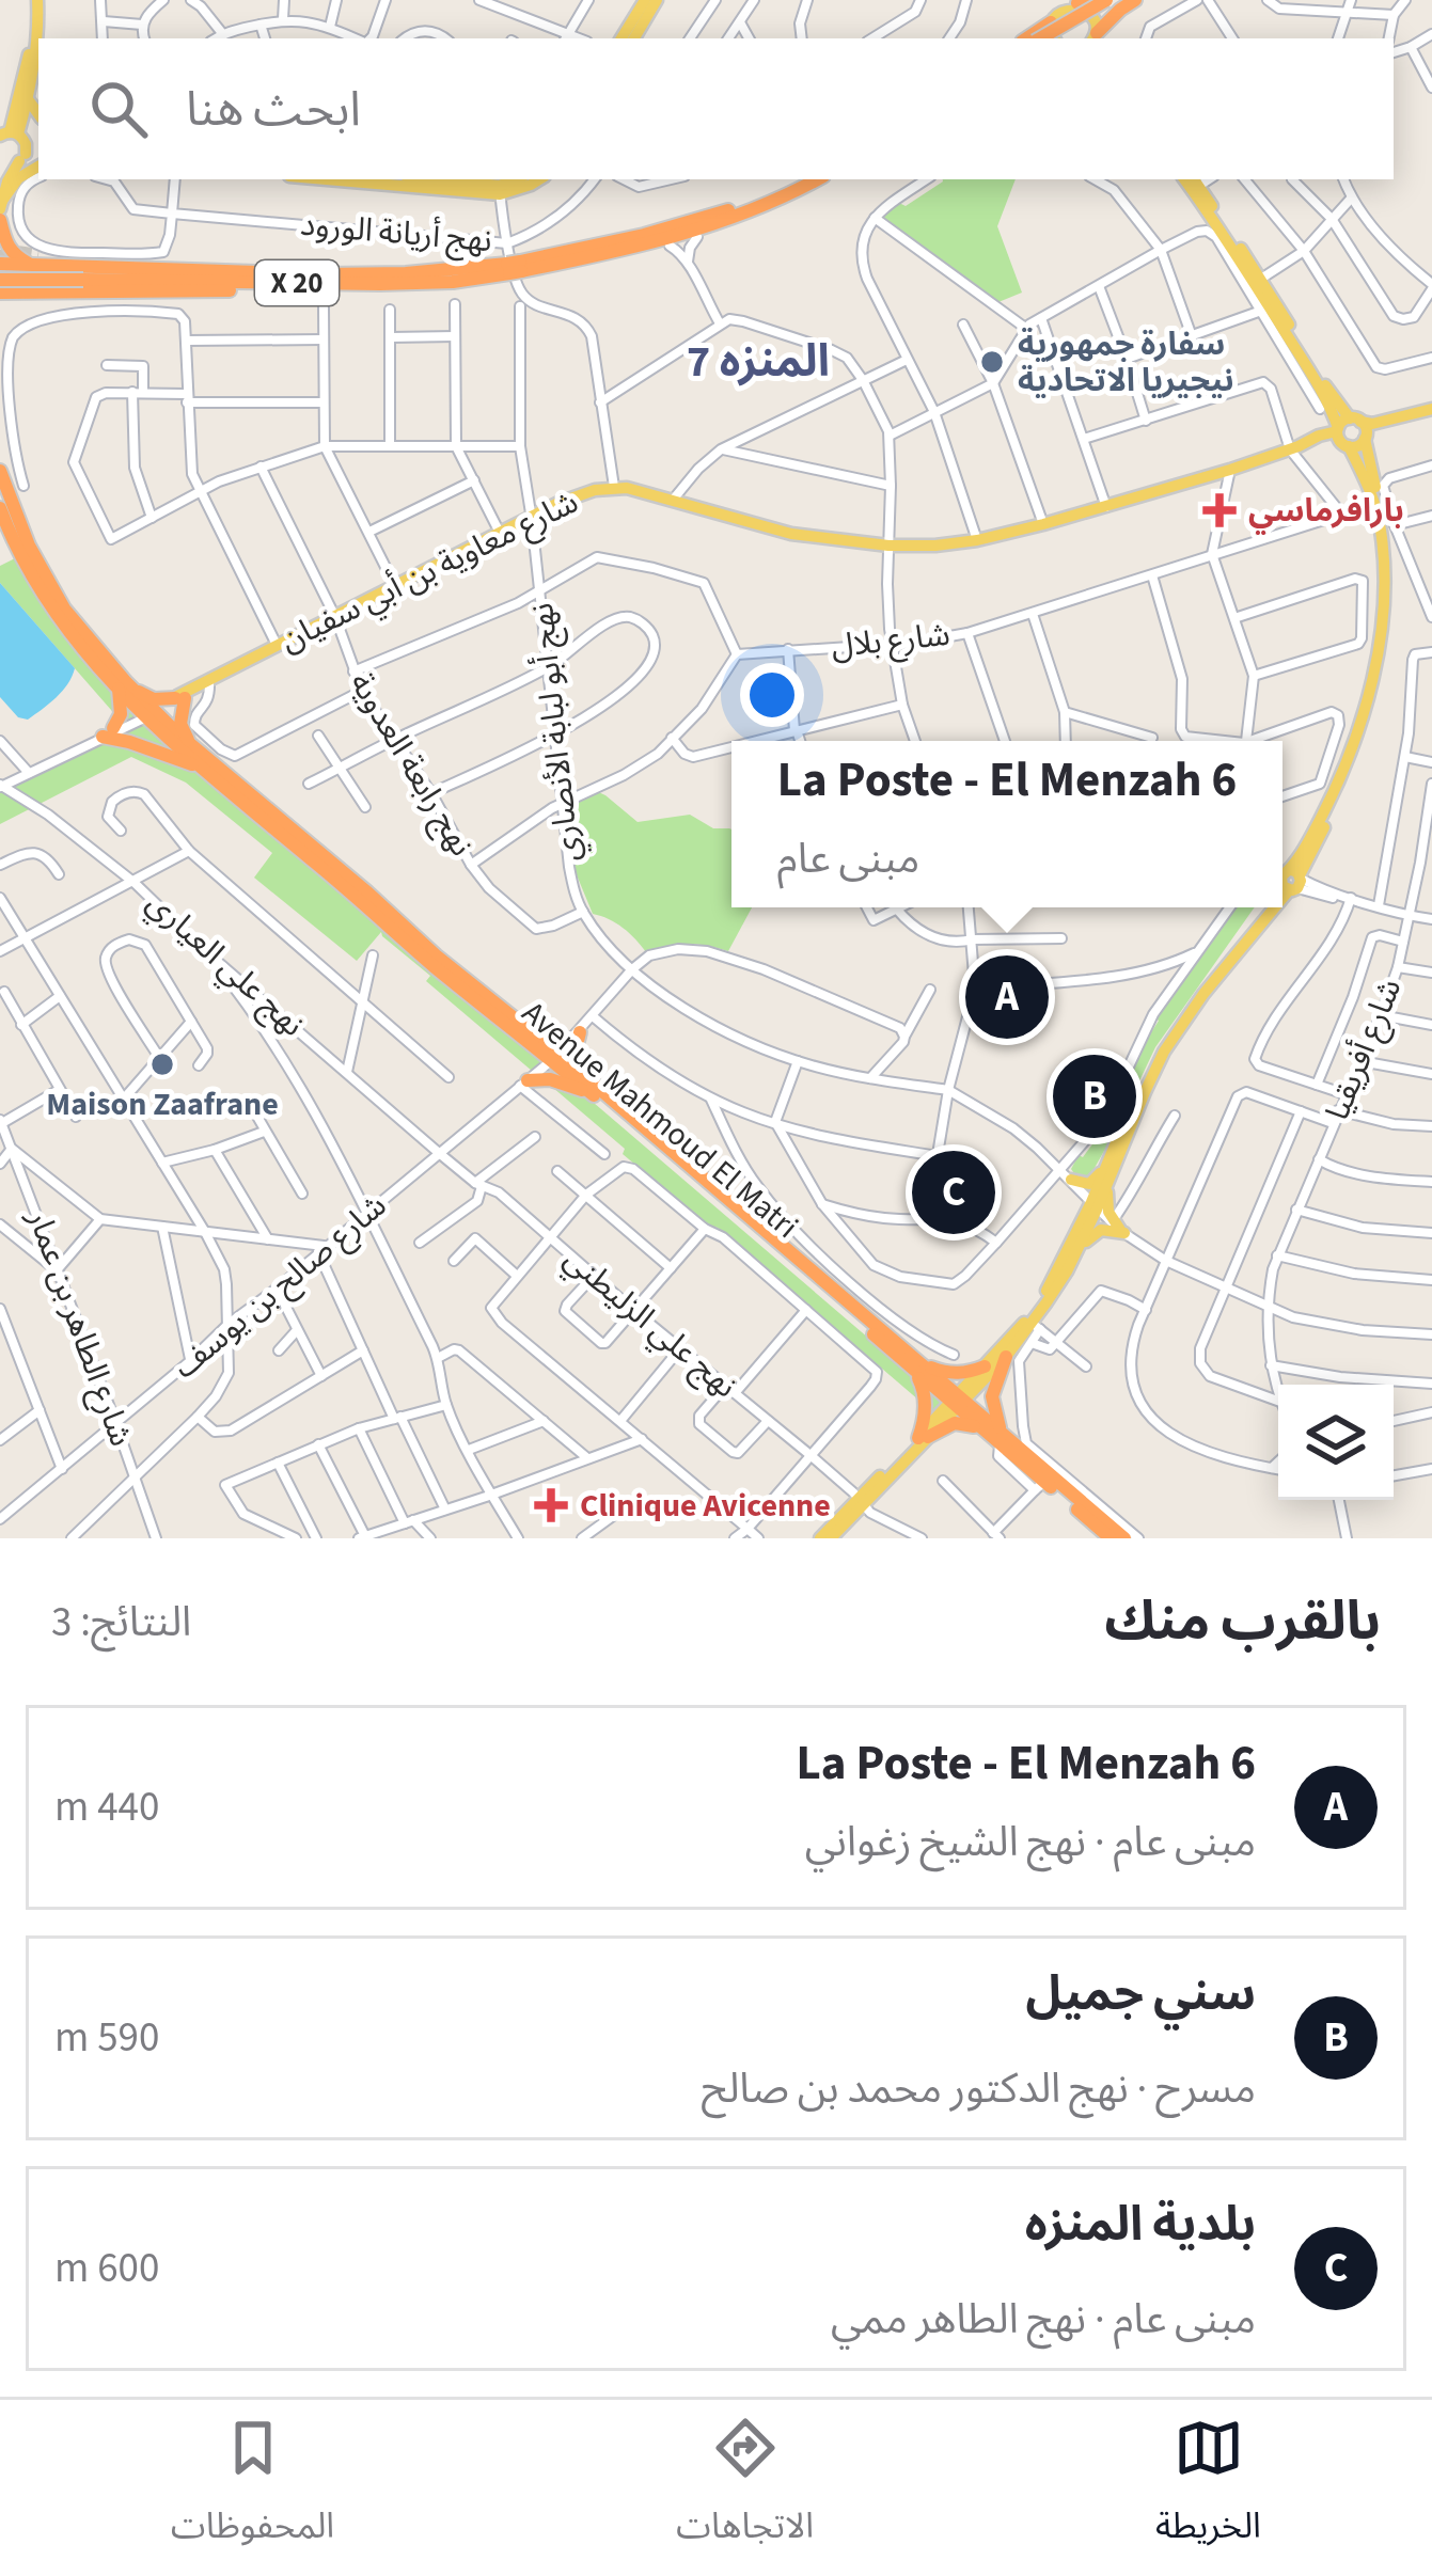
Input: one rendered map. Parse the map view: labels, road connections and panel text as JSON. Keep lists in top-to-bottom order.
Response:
{
  "streets": {
    "highway": ["X 20", "Avenue Mahmoud El Matri"],
    "main road": ["شارع معاوية بن أبي سفيان"],
    "street": [
      "نهج أريانة الورود",
      "شارع بلال",
      "نهج أبو لبابة الأنصاري",
      "نهج رابعة العدوية",
      "نهج علي العياري",
      "شارع أفريقيا",
      "شارع صالح بن يوسف",
      "نهج علي الزليطني",
      "شارع الطاهر بن عمار"
    ]
  },
  "crossings": [
    ["شارع معاوية بن أبي سفيان", "شارع بلال"],
    ["شارع معاوية بن أبي سفيان", "نهج أبو لبابة الأنصاري"],
    ["شارع معاوية بن أبي سفيان", "نهج رابعة العدوية"],
    ["شارع معاوية بن أبي سفيان", "Avenue Mahmoud El Matri"],
    ["نهج أبو لبابة الأنصاري", "نهج رابعة العدوية"],
    ["نهج أبو لبابة الأنصاري", "شارع صالح بن يوسف"],
    ["نهج علي العياري", "شارع صالح بن يوسف"],
    ["نهج علي العياري", "نهج علي الزليطني"],
    ["Avenue Mahmoud El Matri", "شارع صالح بن يوسف"],
    ["شارع صالح بن يوسف", "نهج علي الزليطني"],
    ["شارع صالح بن يوسف", "شارع الطاهر بن عمار"]
  ],
  "districts": ["المنزه 7"],
  "places": {
    "other": ["سفارة جمهورية نيجيريا الاتحادية", "Maison Zaafrane"],
    "health": ["بارافرماسي", "Clinique Avicenne"]
  },
  "page": {
    "search": "ابحث هنا",
    "popup": ["La Poste - El Menzah 6", "مبنى عام"],
    "pins": ["A", "B", "C"],
    "heading": ["بالقرب منك", "النتائج: 3"],
    "list": [
      {
        "mark": "A",
        "name": "La Poste - El Menzah 6",
        "note": "مبنى عام · نهج الشيخ زغواني",
        "value": "440 m"
      },
      {
        "mark": "B",
        "name": "سني جميل",
        "note": "مسرح · نهج الدكتور محمد بن صالح",
        "value": "590 m"
      },
      {
        "mark": "C",
        "name": "بلدية المنزه",
        "note": "مبنى عام · نهج الطاهر ممي",
        "value": "600 m"
      }
    ],
    "nav": ["الخريطة", "الاتجاهات", "المحفوظات"]
  }
}
